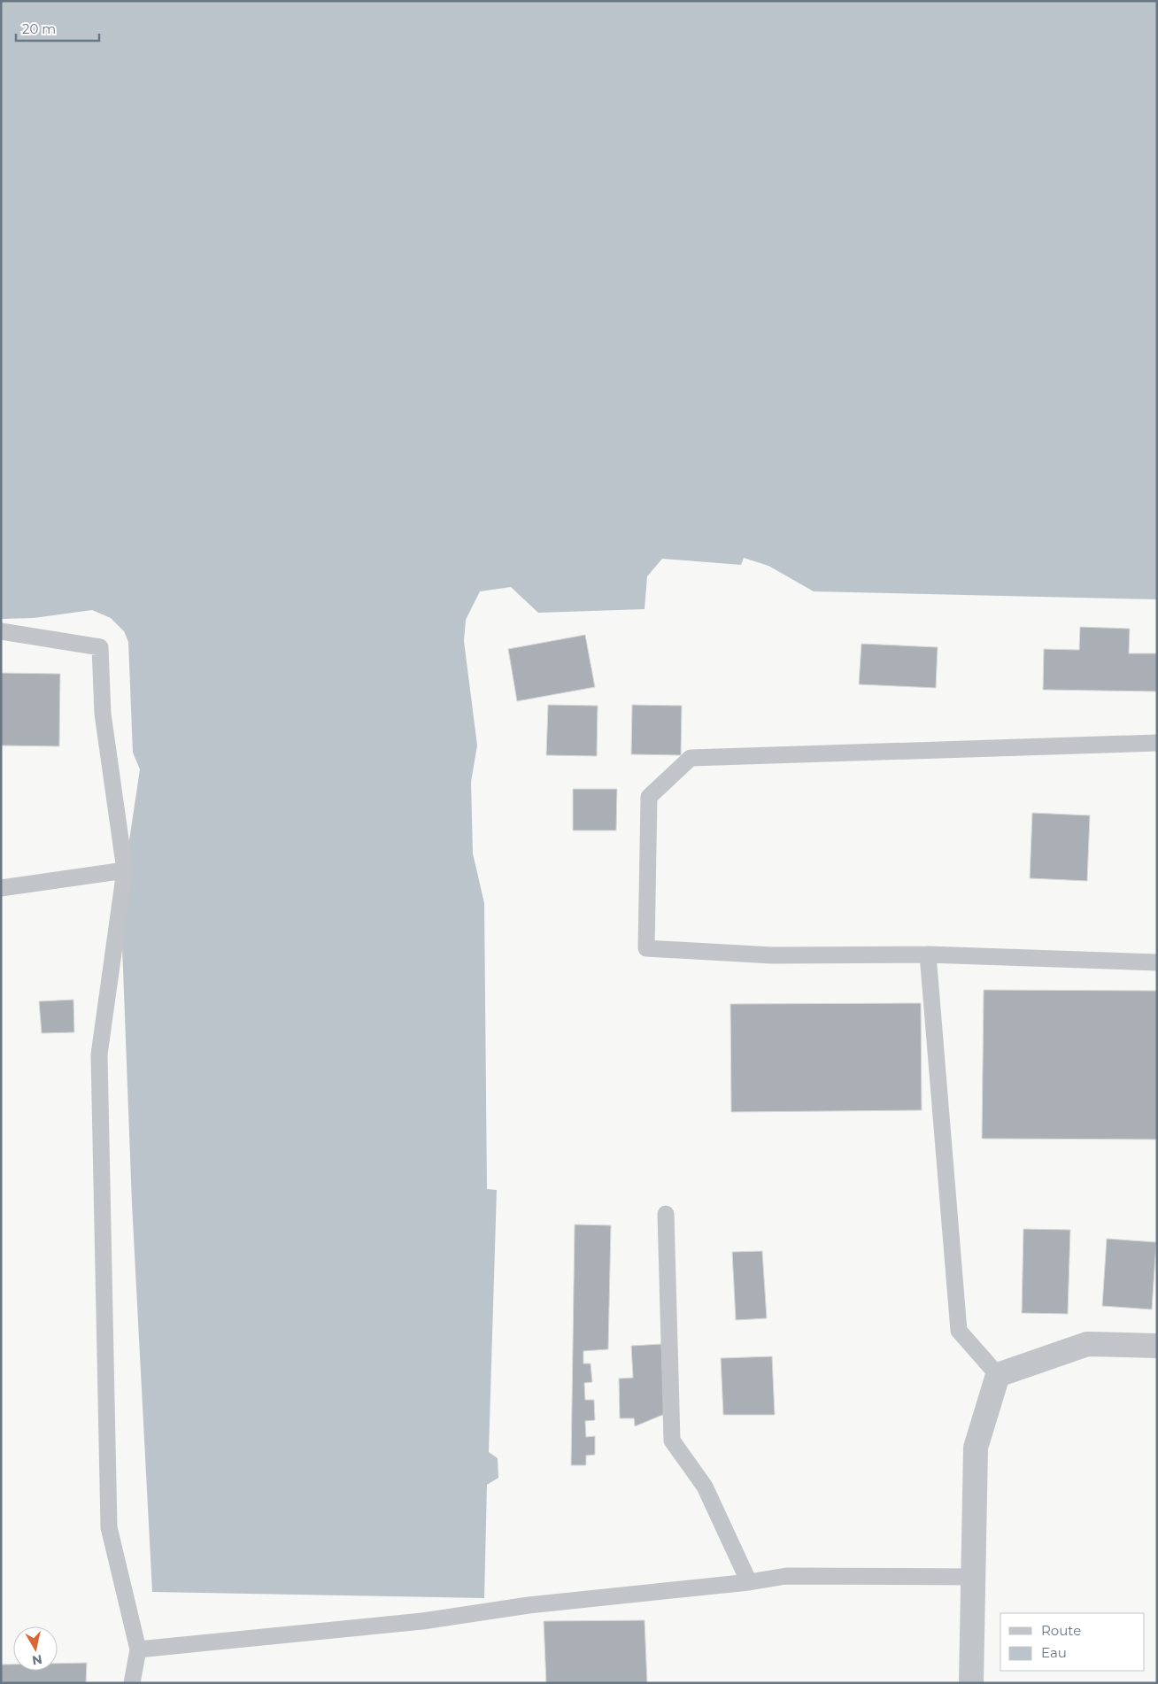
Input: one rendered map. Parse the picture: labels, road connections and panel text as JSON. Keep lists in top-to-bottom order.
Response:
{
  "legend": ["Route", "Eau"],
  "scale_bar": "20 m",
  "north": "bottom"
}
